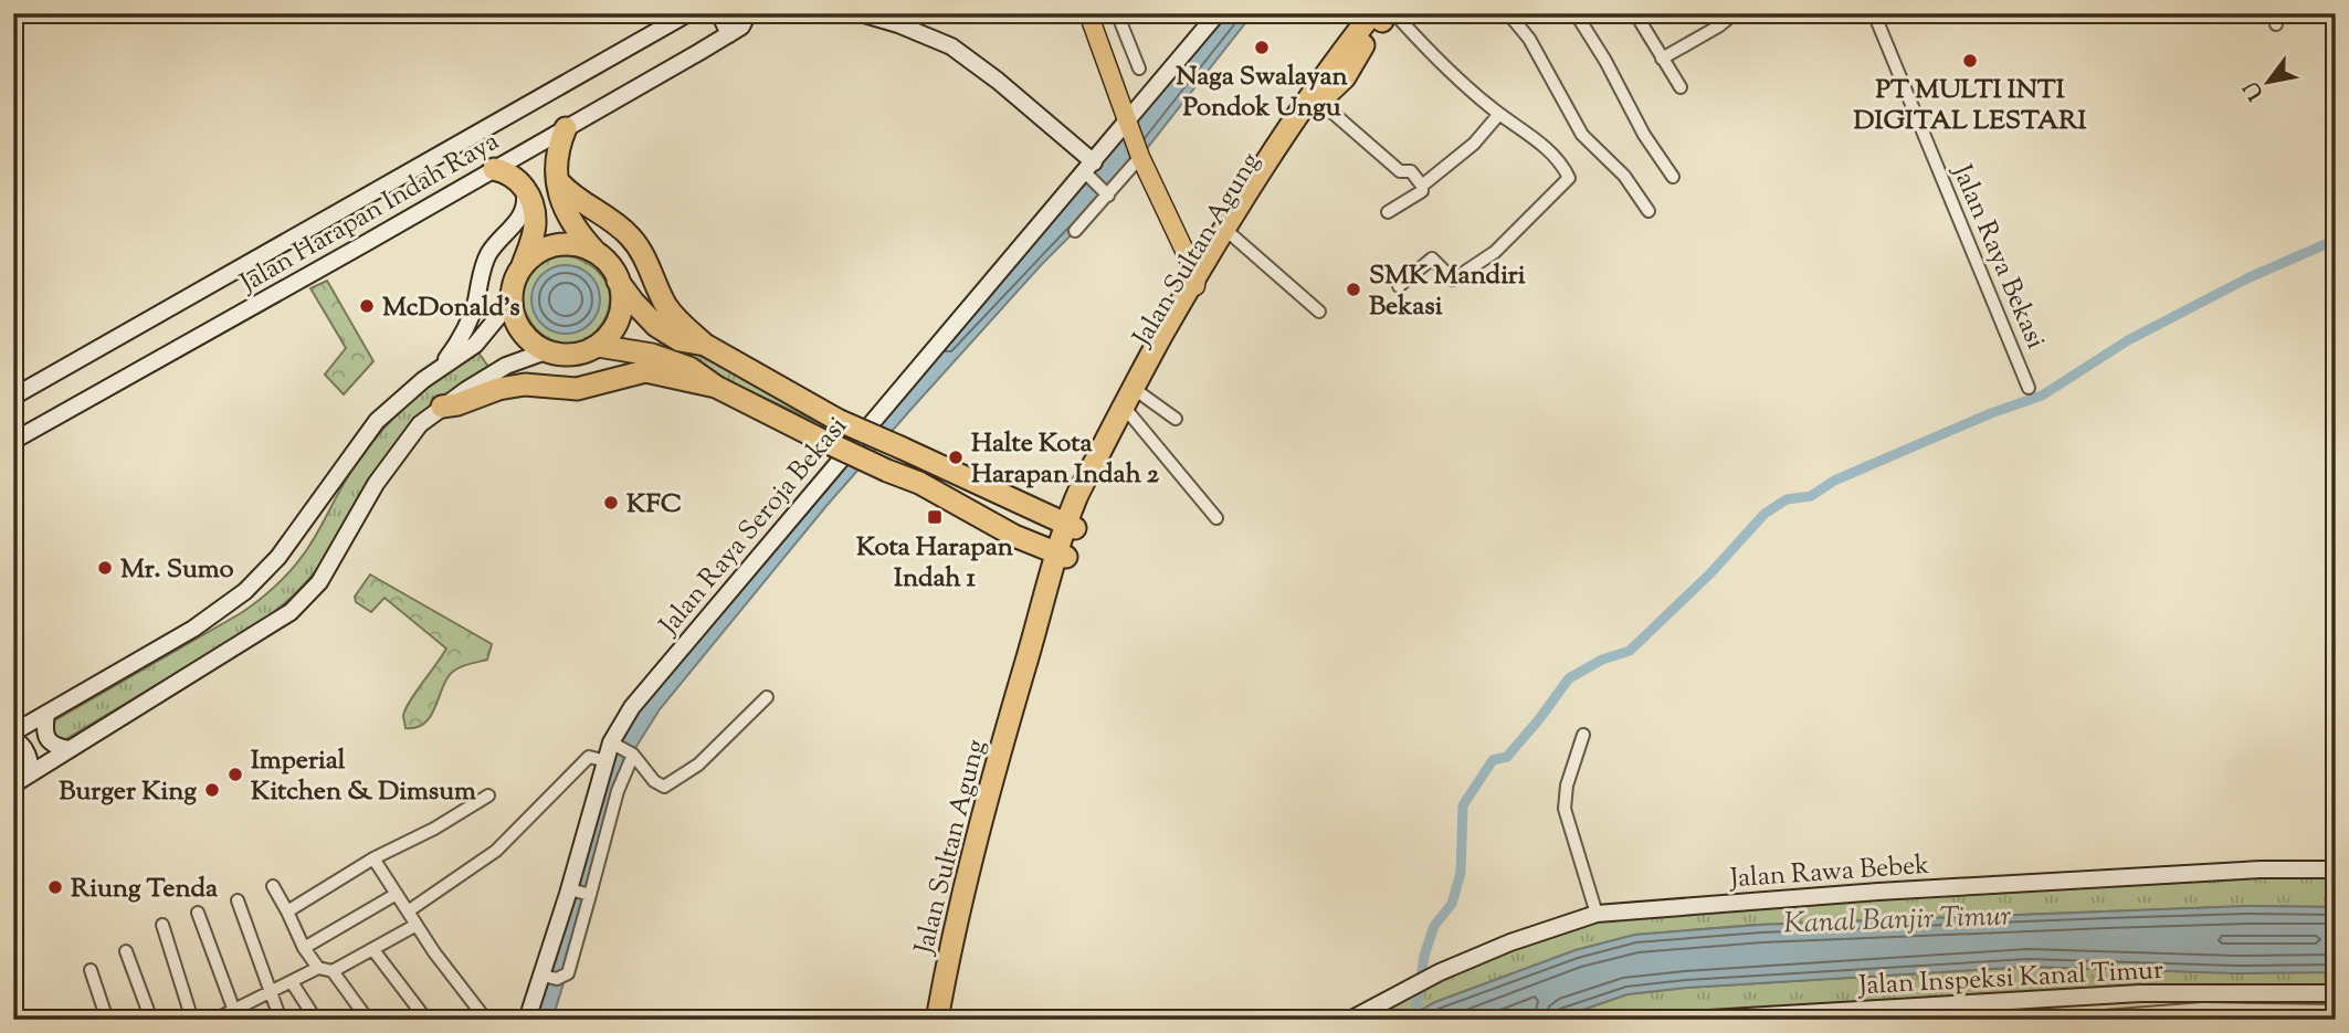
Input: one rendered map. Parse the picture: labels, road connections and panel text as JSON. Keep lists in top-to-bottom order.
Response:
{
  "streets": {
    "highway": ["Jalan Sultan Agung"],
    "street": [
      "Jalan Harapan Indah Raya",
      "Jalan Raya Bekasi",
      "Jalan Raya Seroja Bekasi",
      "Jalan Rawa Bebek",
      "Jalan Inspeksi Kanal Timur"
    ]
  },
  "water": ["Kanal Banjir Timur"],
  "places": {
    "other": [
      "Naga Swalayan Pondok Ungu",
      "PT MULTI INTI DIGITAL LESTARI",
      "SMK Mandiri Bekasi",
      "McDonald's",
      "Halte Kota Harapan Indah 2",
      "KFC",
      "Mr. Sumo",
      "Imperial Kitchen & Dimsum",
      "Burger King",
      "Riung Tenda"
    ],
    "transit": ["Kota Harapan Indah 1"]
  },
  "north": "bottom left"
}
